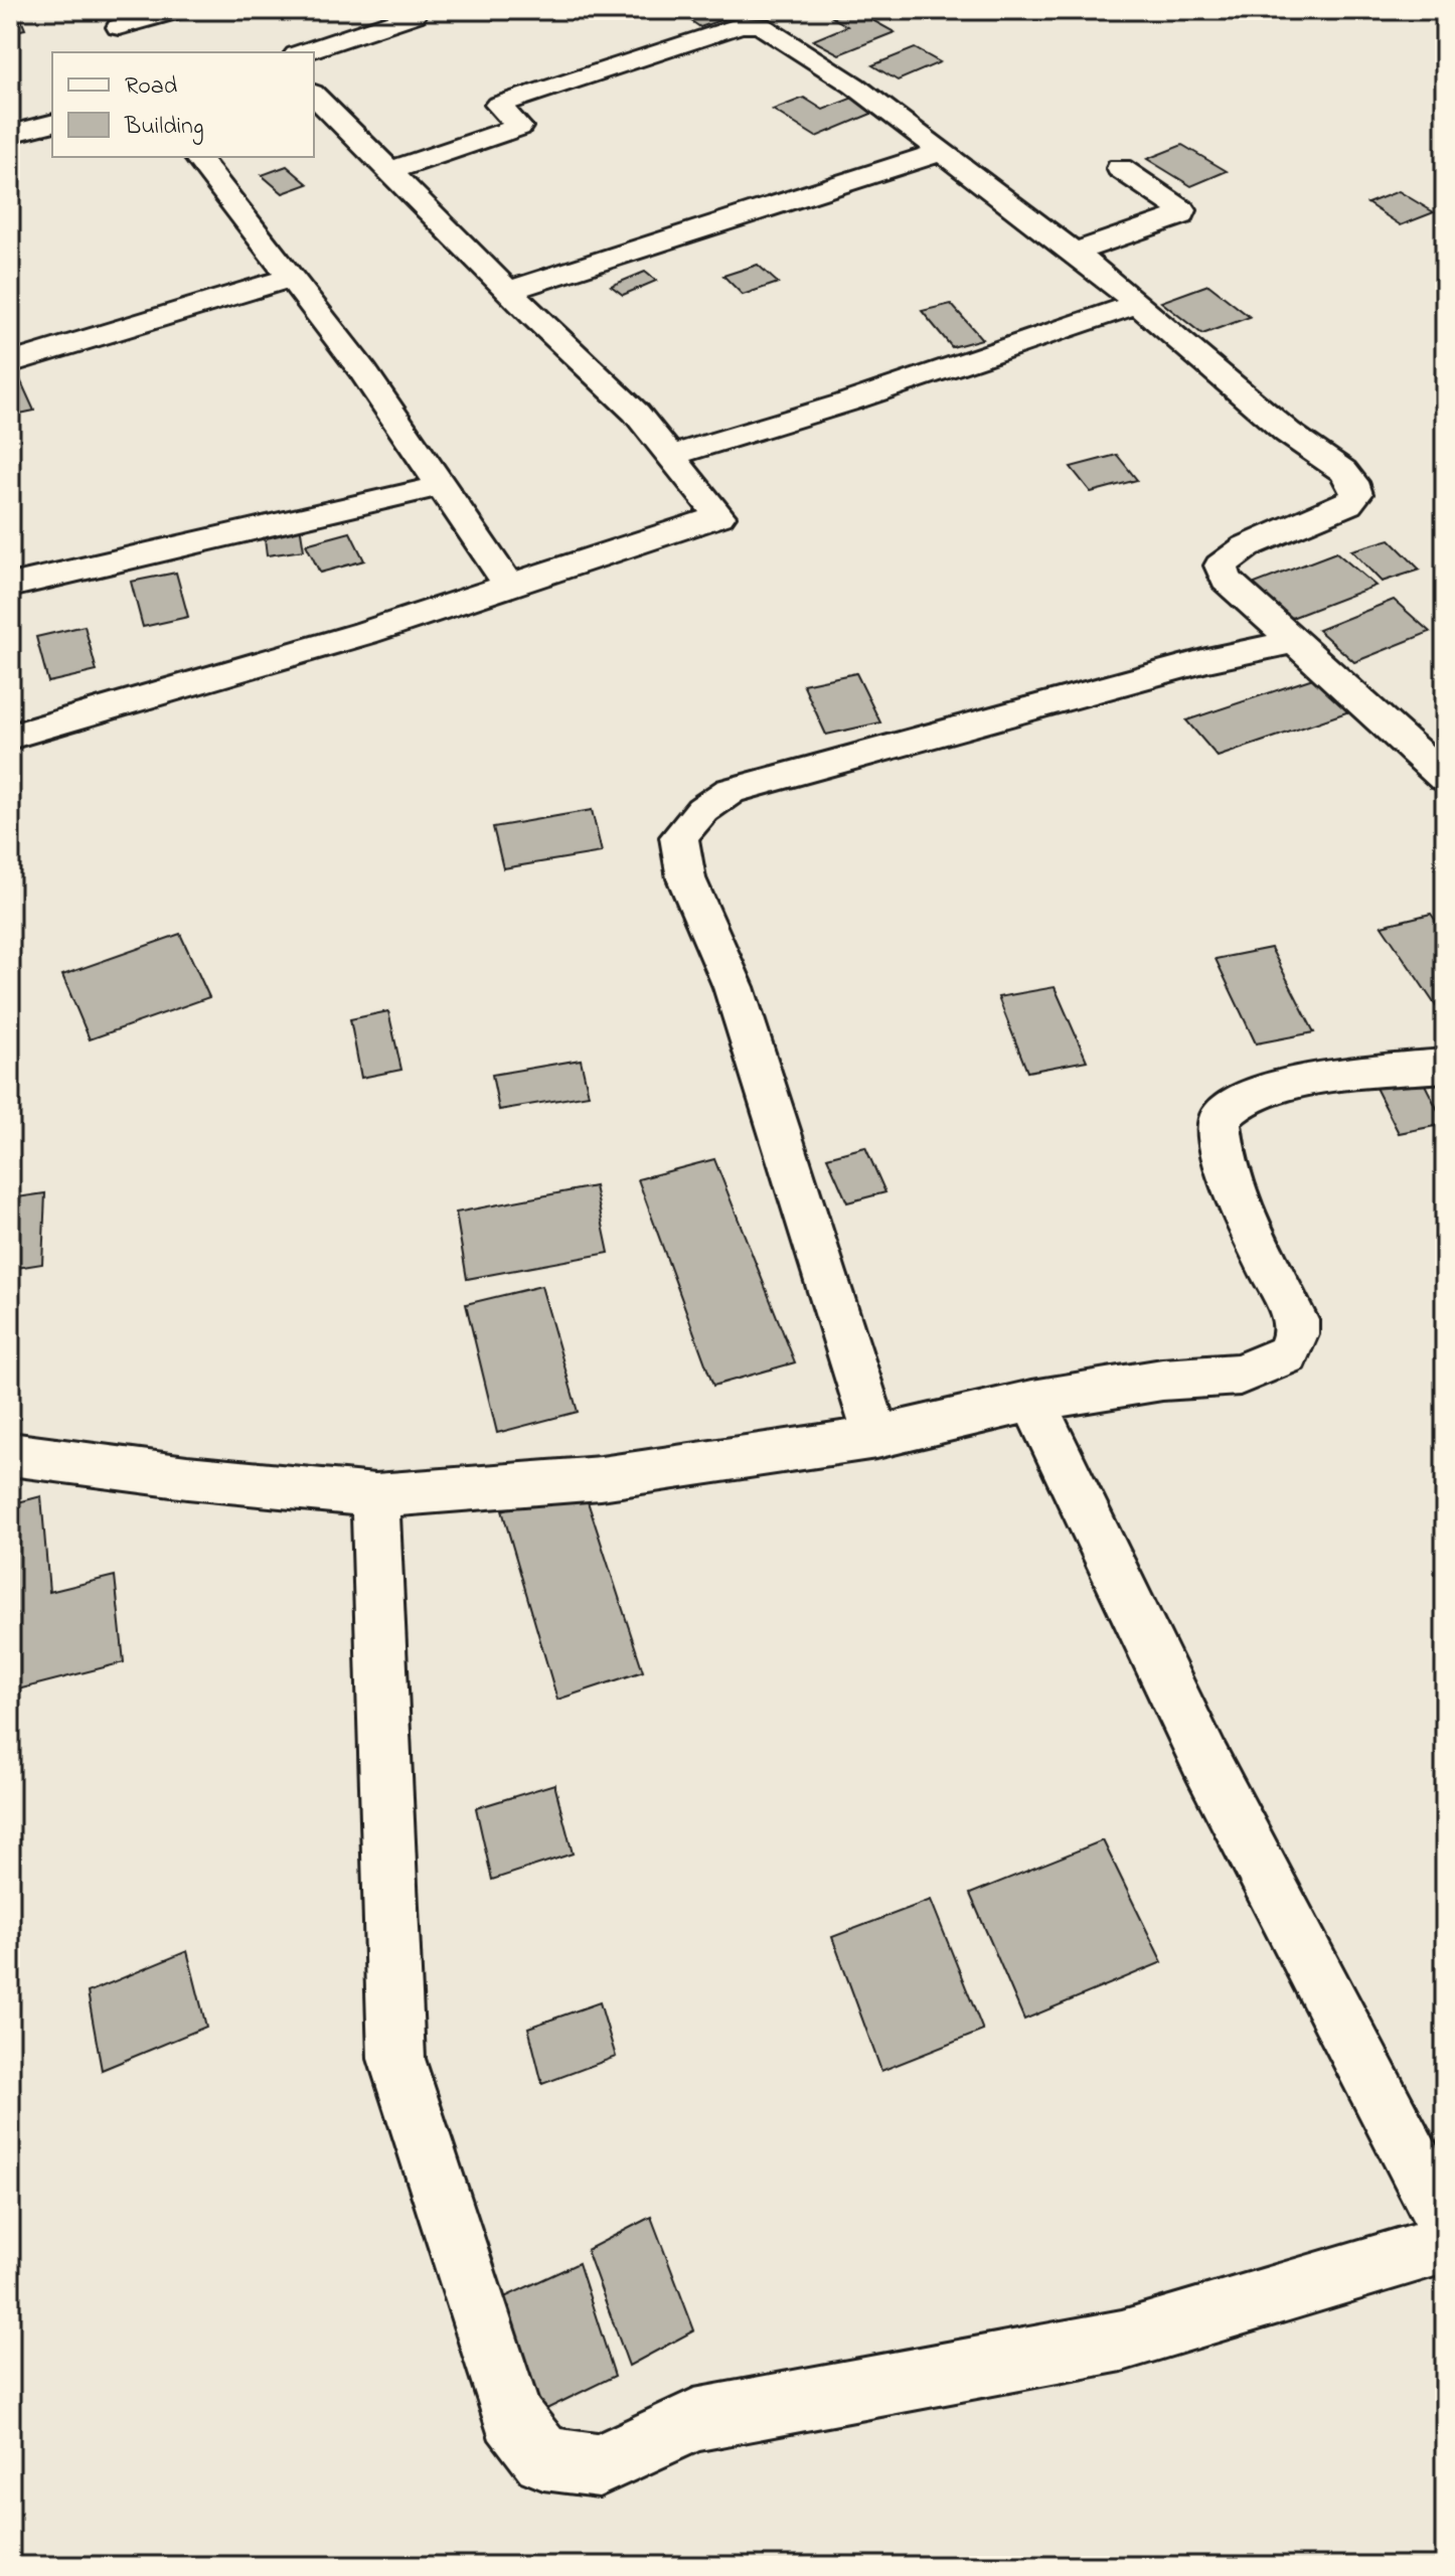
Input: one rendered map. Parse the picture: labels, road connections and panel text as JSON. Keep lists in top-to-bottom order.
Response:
{
  "legend": ["Road", "Building"]
}
